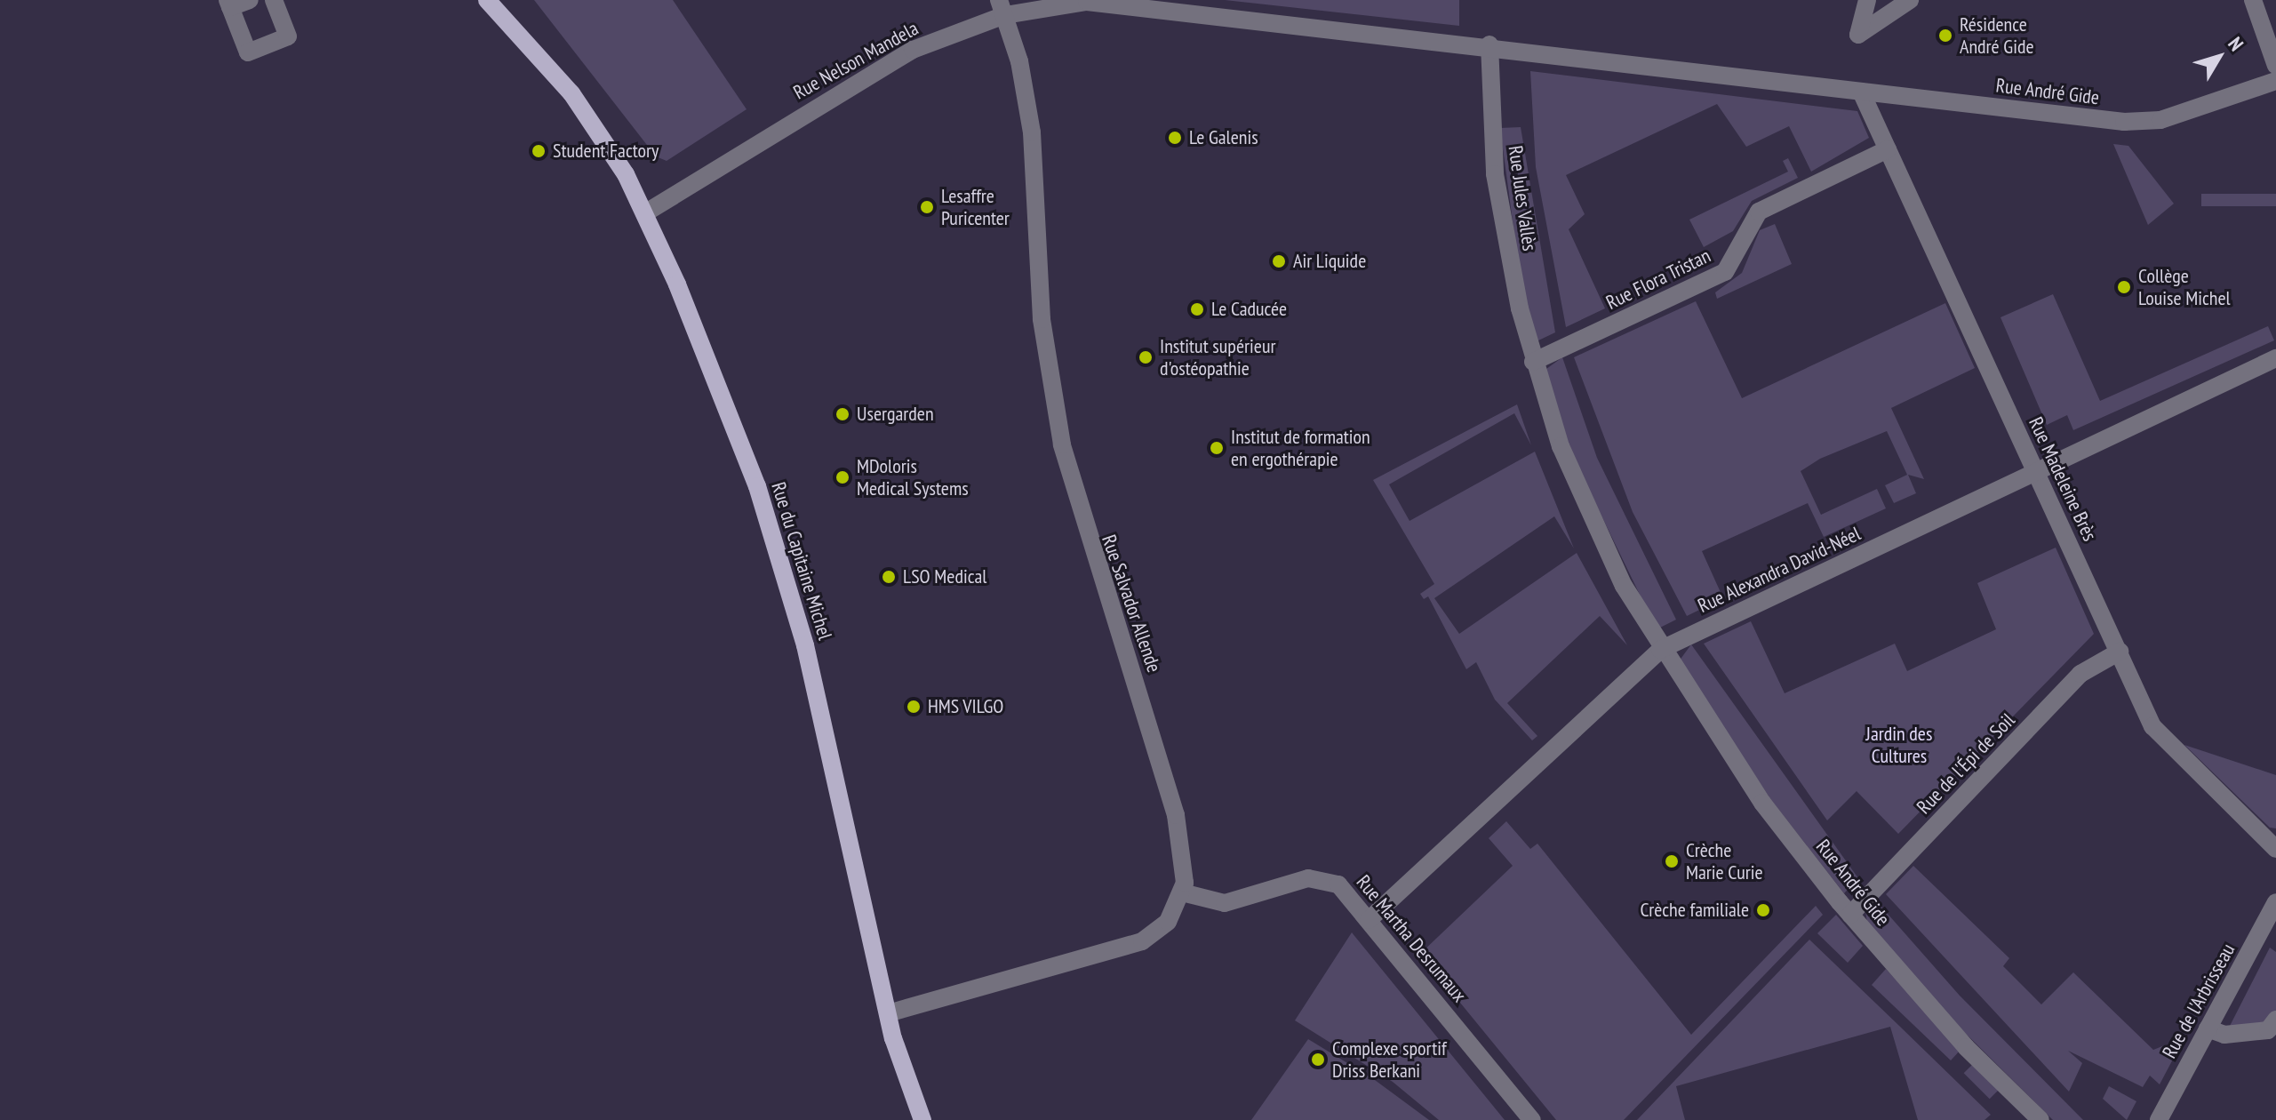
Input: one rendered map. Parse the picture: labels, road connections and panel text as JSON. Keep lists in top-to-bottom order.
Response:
{
  "streets": {
    "main road": ["Rue du Capitaine Michel"],
    "street": [
      "Rue Nelson Mandela",
      "Rue André Gide",
      "Rue Jules Vallès",
      "Rue Flora Tristan",
      "Rue Madeleine Brès",
      "Rue Alexandra David-Néel",
      "Rue Salvador Allende",
      "Rue de l'Épi de Soil",
      "Rue Martha Desrumaux",
      "Rue de l'Arbrisseau"
    ]
  },
  "crossings": [
    ["Rue Nelson Mandela", "Rue André Gide"],
    ["Rue Nelson Mandela", "Rue Jules Vallès"],
    ["Rue Nelson Mandela", "Rue du Capitaine Michel"],
    ["Rue Nelson Mandela", "Rue Salvador Allende"],
    ["Rue André Gide", "Rue Jules Vallès"],
    ["Rue André Gide", "Rue Madeleine Brès"],
    ["Rue André Gide", "Rue Alexandra David-Néel"],
    ["Rue André Gide", "Rue de l'Épi de Soil"],
    ["Rue Jules Vallès", "Rue Flora Tristan"],
    ["Rue Jules Vallès", "Rue Alexandra David-Néel"],
    ["Rue Flora Tristan", "Rue Madeleine Brès"],
    ["Rue Madeleine Brès", "Rue Alexandra David-Néel"],
    ["Rue Madeleine Brès", "Rue de l'Épi de Soil"],
    ["Rue du Capitaine Michel", "Rue Salvador Allende"],
    ["Rue Alexandra David-Néel", "Rue Martha Desrumaux"],
    ["Rue Salvador Allende", "Rue Martha Desrumaux"]
  ],
  "parks": ["Jardin des Cultures"],
  "places": [
    "Résidence André Gide",
    "Le Galenis",
    "Student Factory",
    "Lesaffre Puricenter",
    "Air Liquide",
    "Collège Louise Michel",
    "Le Caducée",
    "Institut supérieur d'ostéopathie",
    "Usergarden",
    "Institut de formation en ergothérapie",
    "MDoloris Medical Systems",
    "LSO Medical",
    "HMS VILGO",
    "Crèche Marie Curie",
    "Crèche familiale",
    "Complexe sportif Driss Berkani"
  ],
  "north": "top right"
}
